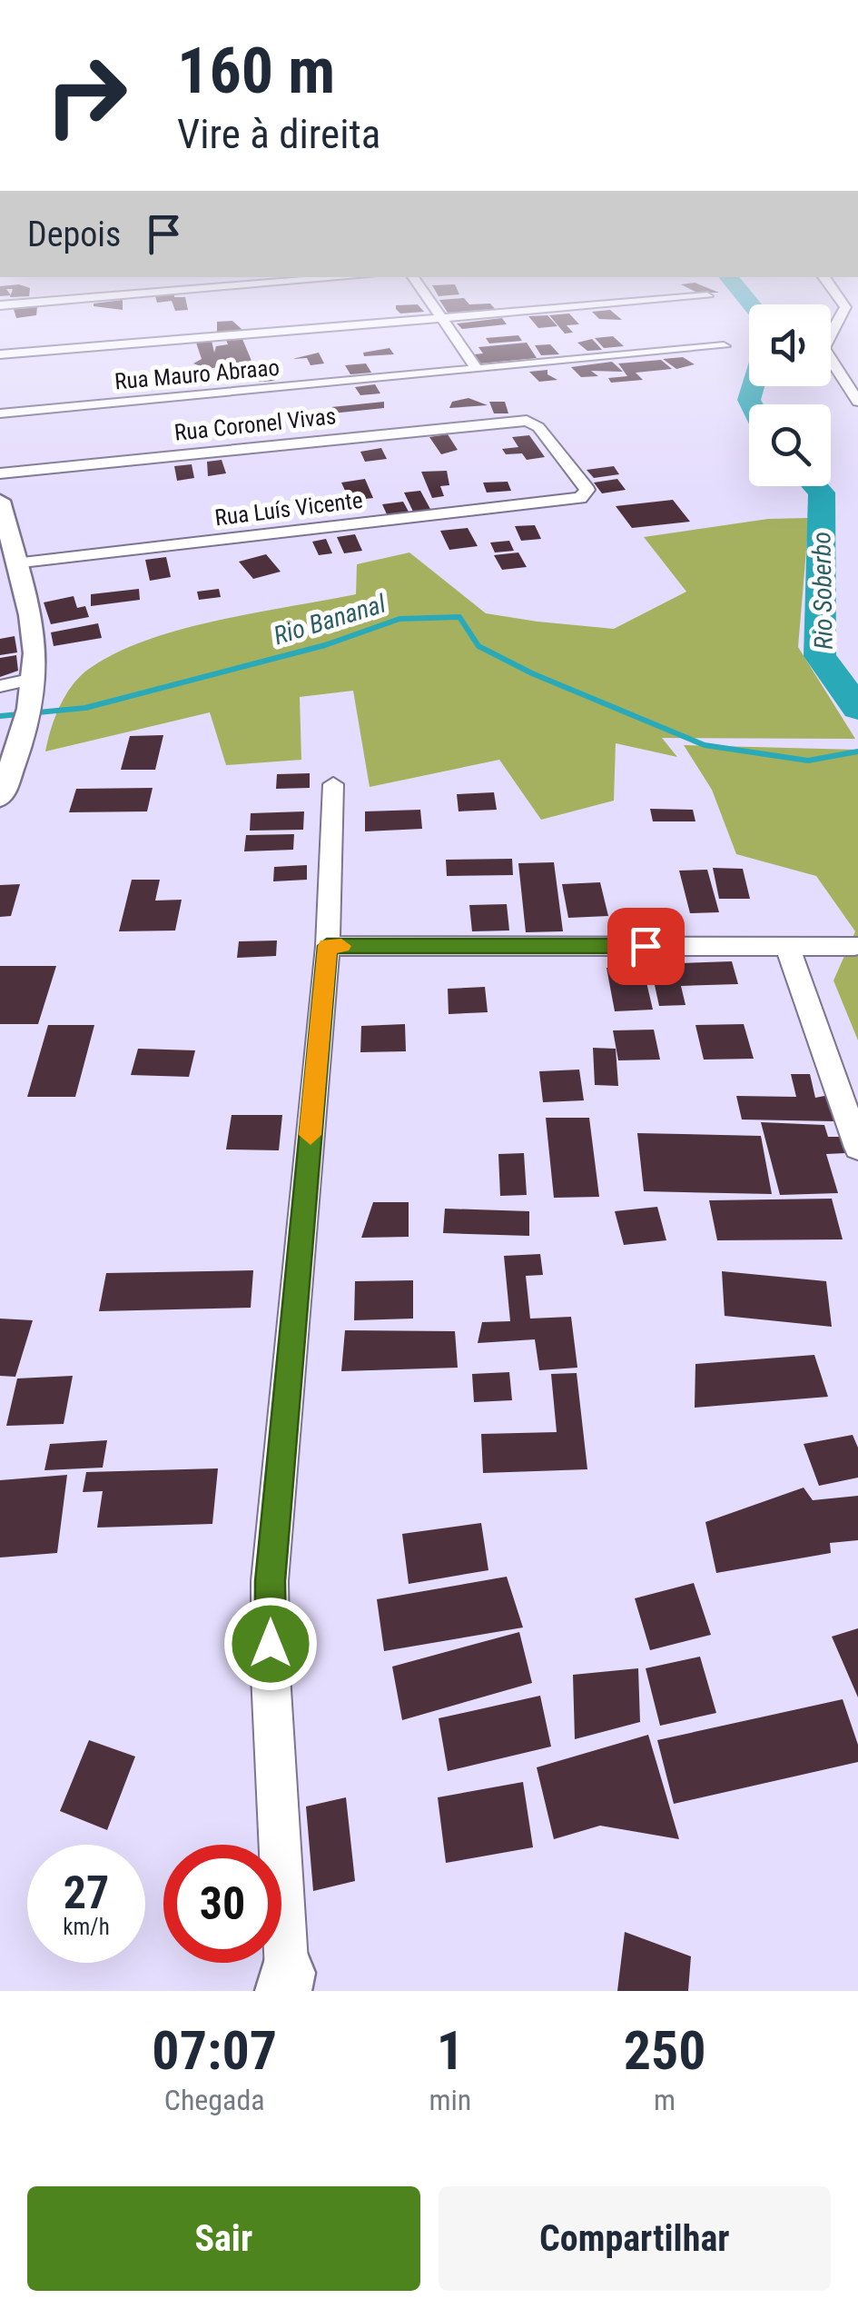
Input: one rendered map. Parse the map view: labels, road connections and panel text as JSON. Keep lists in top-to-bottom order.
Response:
{
  "streets": {
    "street": ["Rua Mauro Abraao", "Rua Coronel Vivas", "Rua Luís Vicente"]
  },
  "crossings": [
    ["Rua Coronel Vivas", "Rua Luís Vicente"]
  ],
  "water": ["Rio Soberbo", "Rio Bananal"],
  "page": {
    "turn": ["160 m", "Vire à direita"],
    "then": "Depois",
    "speed": "27 km/h",
    "limit": "30",
    "eta": [
      "07:07",
      "Chegada",
      "1",
      "min",
      "250",
      "m"
    ],
    "buttons": ["Sair", "Compartilhar"]
  }
}
